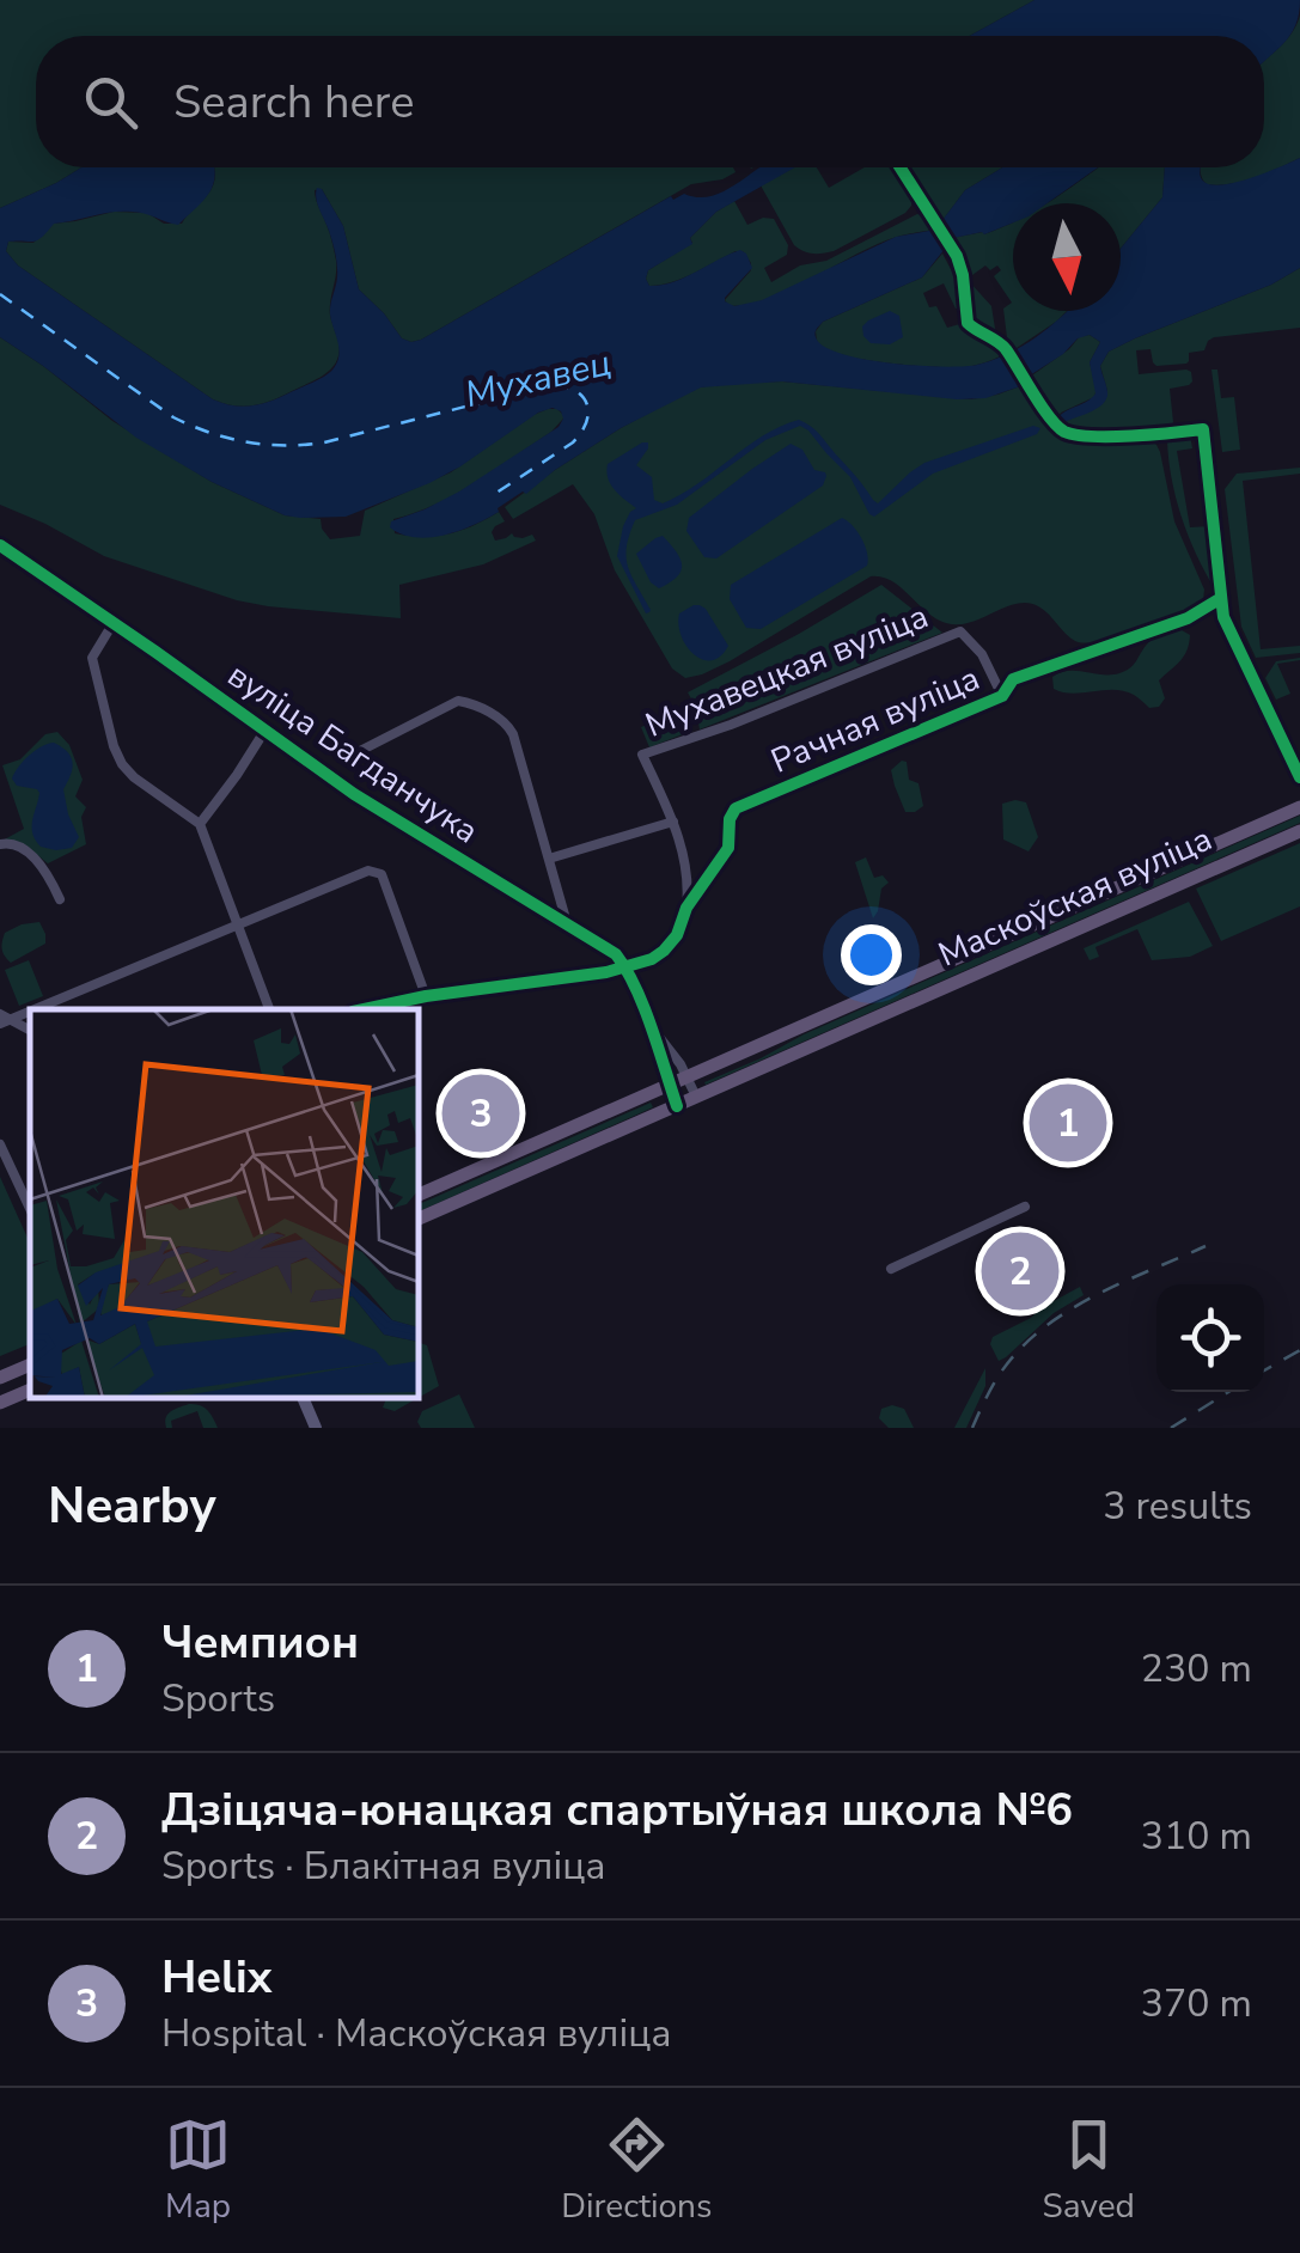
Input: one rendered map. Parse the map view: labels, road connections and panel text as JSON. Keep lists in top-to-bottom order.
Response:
{
  "streets": {
    "main road": ["Маскоўская вуліца"],
    "street": ["Мухавецкая вуліца", "Рачная вуліца", "вуліца Багданчука"]
  },
  "crossings": [
    ["Мухавецкая вуліца", "Рачная вуліца"],
    ["Рачная вуліца", "вуліца Багданчука"],
    ["вуліца Багданчука", "Маскоўская вуліца"]
  ],
  "water": ["Мухавец"],
  "north": "bottom",
  "page": {
    "search": "Search here",
    "pins": ["3", "1", "2"],
    "heading": ["Nearby", "3 results"],
    "list": [
      {
        "mark": "1",
        "name": "Чемпион",
        "note": "Sports",
        "value": "230 m"
      },
      {
        "mark": "2",
        "name": "Дзіцяча-юнацкая спартыўная школа №6",
        "note": "Sports · Блакітная вуліца",
        "value": "310 m"
      },
      {
        "mark": "3",
        "name": "Helix",
        "note": "Hospital · Маскоўская вуліца",
        "value": "370 m"
      }
    ],
    "nav": ["Map", "Directions", "Saved"]
  }
}
